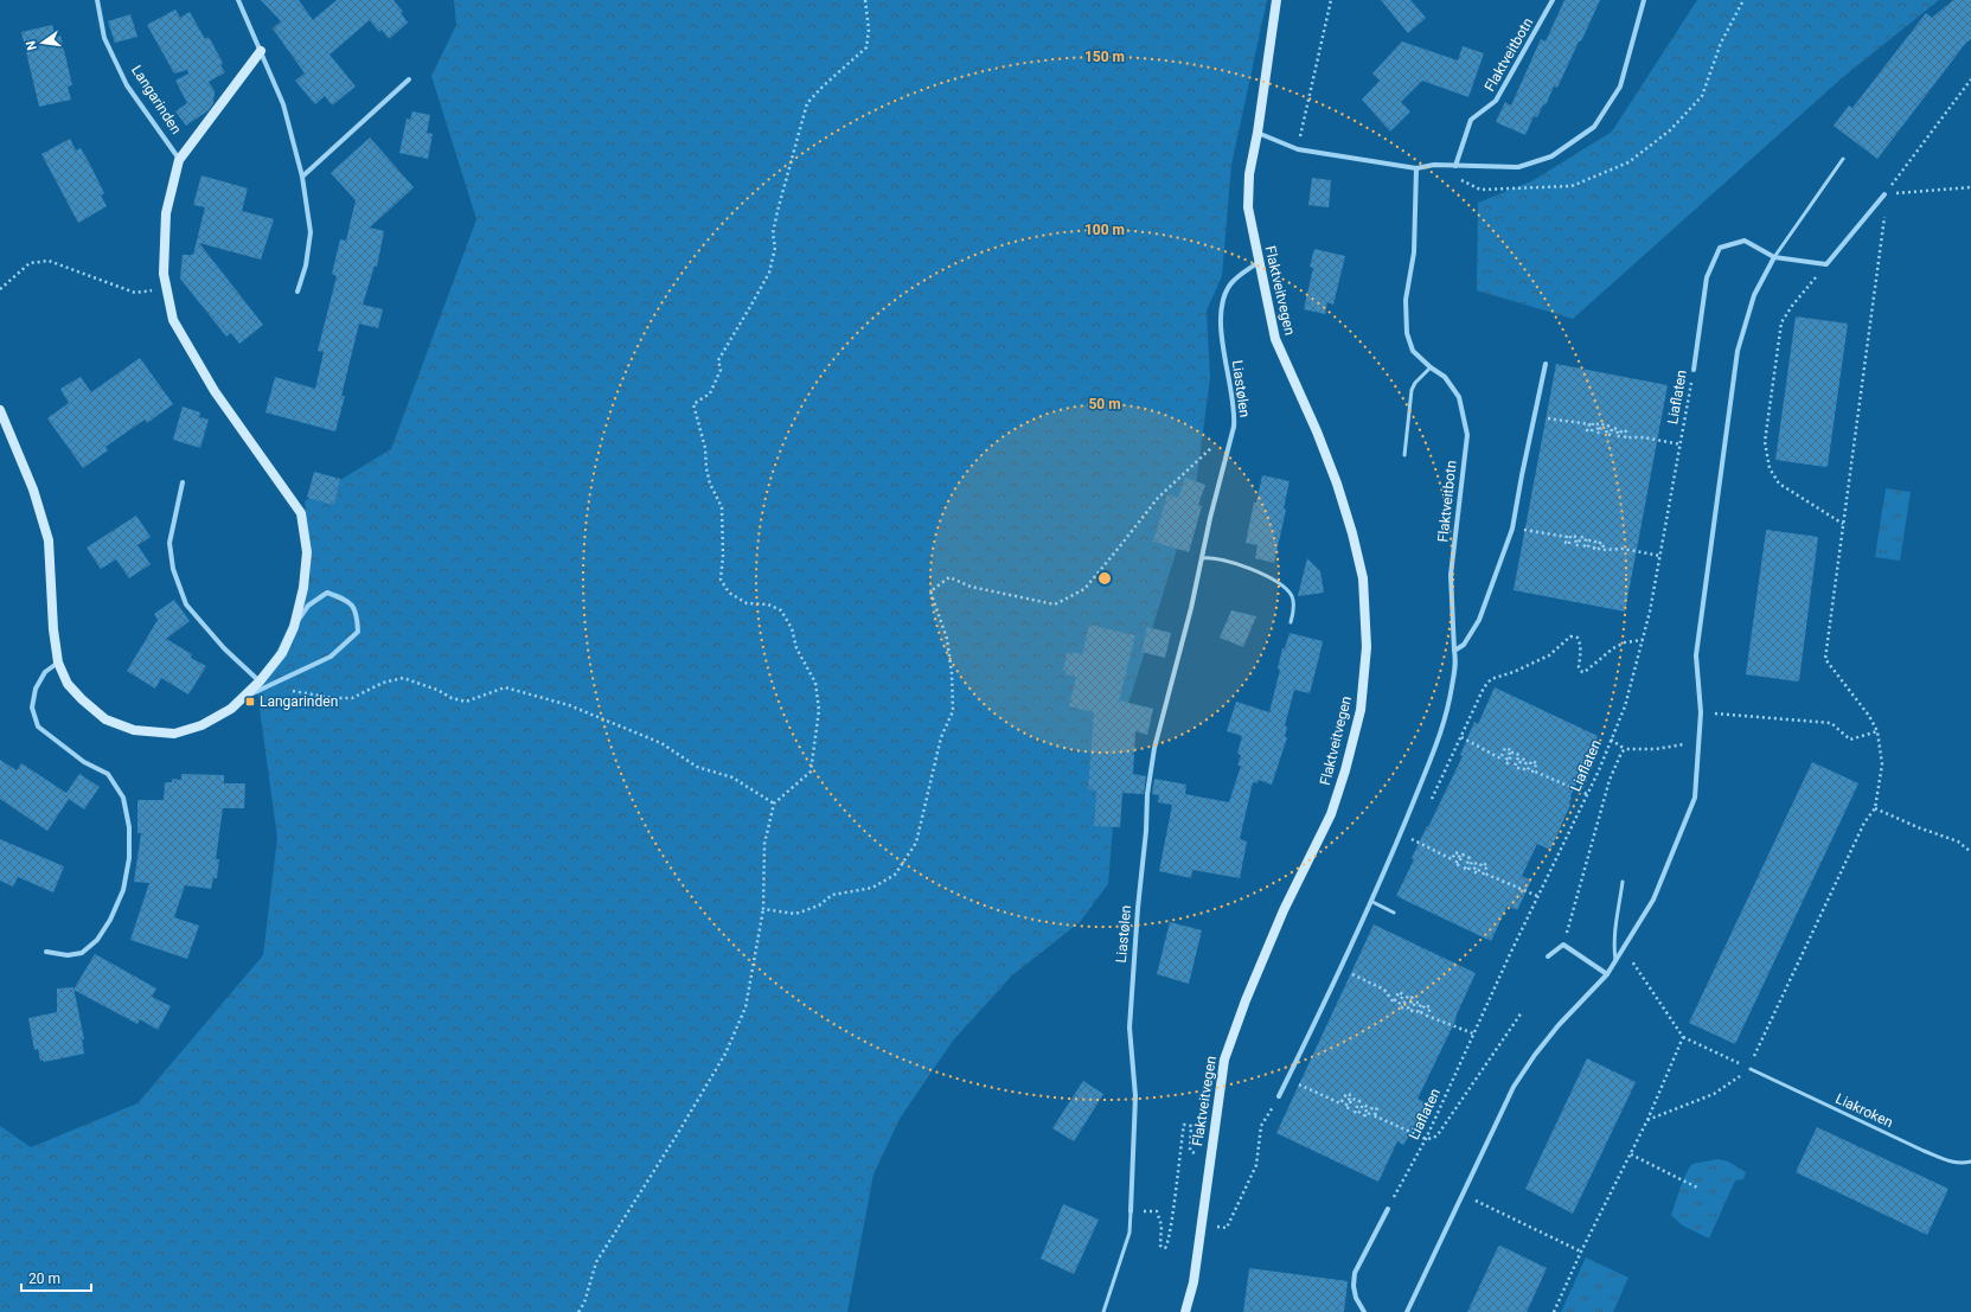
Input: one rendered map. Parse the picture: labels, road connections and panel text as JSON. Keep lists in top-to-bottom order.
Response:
{
  "streets": {
    "main road": ["Langarinden", "Flaktveitvegen"],
    "street": ["Flaktveitbotn", "Liastølen", "Liaflaten"],
    "lane": ["Liakroken"]
  },
  "crossings": [
    ["Flaktveitvegen", "Liastølen"]
  ],
  "places": {
    "transit": ["Langarinden"]
  },
  "scale_bar": "20 m",
  "north": "left",
  "rings": ["150 m", "100 m", "50 m"]
}
